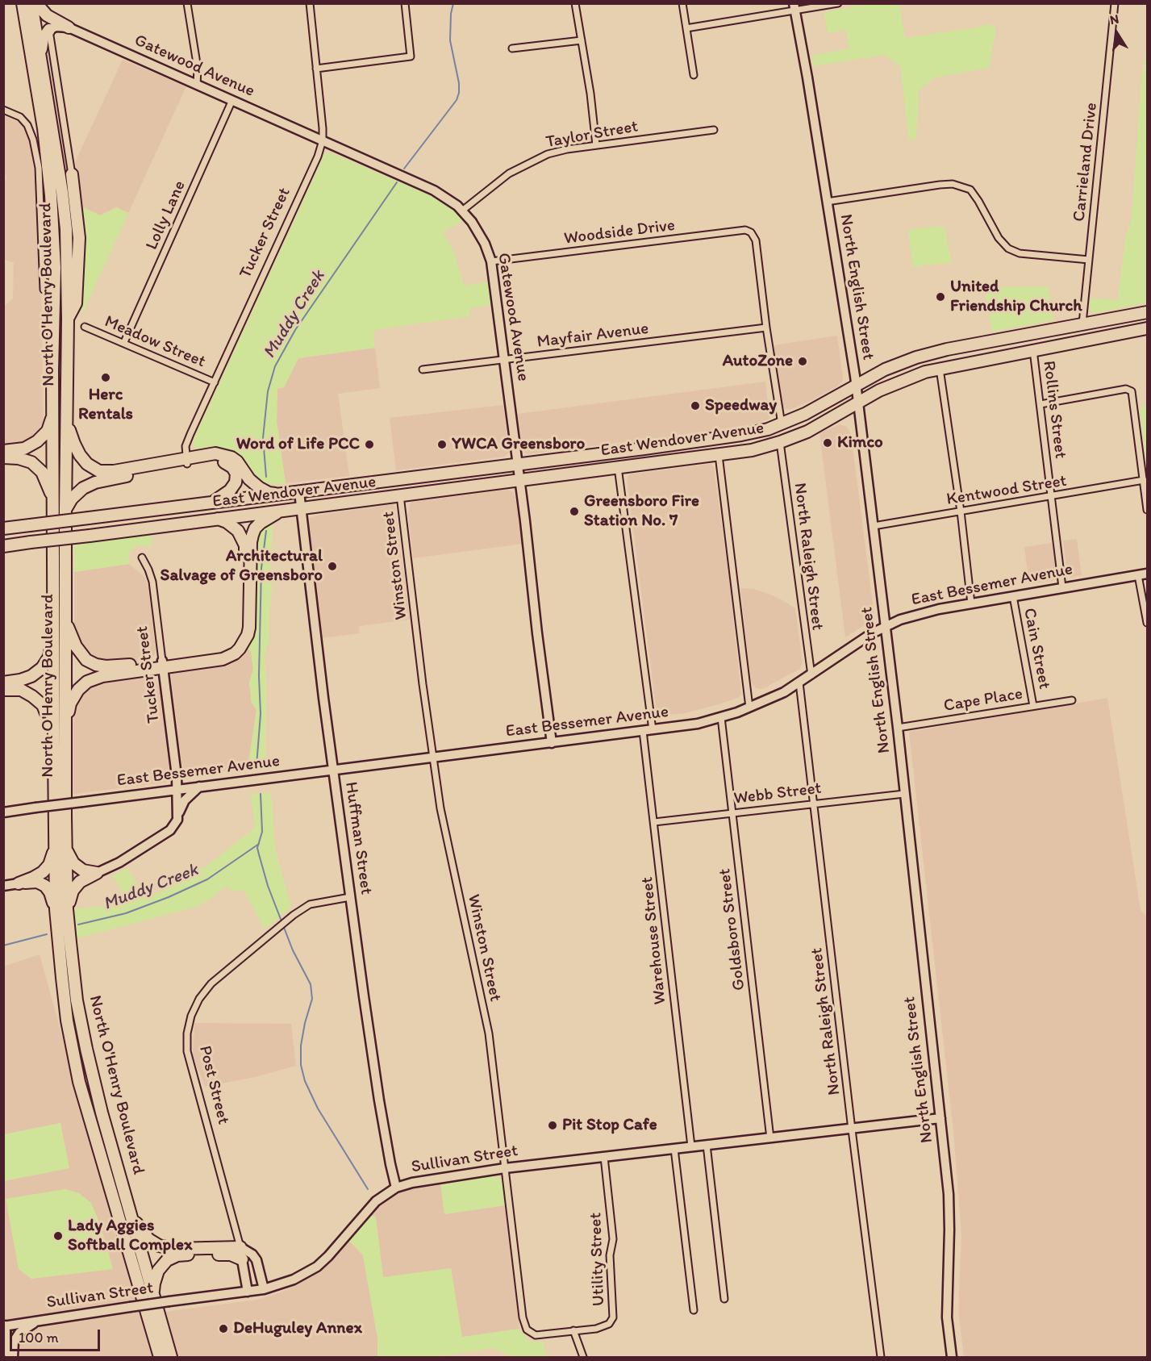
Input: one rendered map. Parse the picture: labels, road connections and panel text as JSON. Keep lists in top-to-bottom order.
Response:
{
  "streets": {
    "highway": ["North O'Henry Boulevard", "East Wendover Avenue"],
    "street": [
      "Gatewood Avenue",
      "Taylor Street",
      "Carrieland Drive",
      "Lolly Lane",
      "Woodside Drive",
      "Tucker Street",
      "North English Street",
      "Mayfair Avenue",
      "Meadow Street",
      "Rollins Street",
      "Kentwood Street",
      "North Raleigh Street",
      "Winston Street",
      "East Bessemer Avenue",
      "Cain Street",
      "Cape Place",
      "Webb Street",
      "Huffman Street",
      "Goldsboro Street",
      "Warehouse Street",
      "Post Street",
      "Sullivan Street",
      "Utility Street"
    ]
  },
  "crossings": [
    ["Gatewood Avenue", "Taylor Street"],
    ["Gatewood Avenue", "Lolly Lane"],
    ["Gatewood Avenue", "Woodside Drive"],
    ["Gatewood Avenue", "Tucker Street"],
    ["Gatewood Avenue", "Mayfair Avenue"],
    ["Gatewood Avenue", "East Wendover Avenue"],
    ["Gatewood Avenue", "East Bessemer Avenue"],
    ["Carrieland Drive", "East Wendover Avenue"],
    ["Lolly Lane", "Meadow Street"],
    ["Woodside Drive", "Mayfair Avenue"],
    ["Tucker Street", "Meadow Street"],
    ["Tucker Street", "East Bessemer Avenue"],
    ["North English Street", "East Wendover Avenue"],
    ["North English Street", "Kentwood Street"],
    ["North English Street", "East Bessemer Avenue"],
    ["North English Street", "Cape Place"],
    ["North English Street", "Webb Street"],
    ["North English Street", "Sullivan Street"],
    ["Rollins Street", "East Wendover Avenue"],
    ["Rollins Street", "Kentwood Street"],
    ["Rollins Street", "East Bessemer Avenue"],
    ["East Wendover Avenue", "North Raleigh Street"],
    ["East Wendover Avenue", "Winston Street"],
    ["East Wendover Avenue", "Huffman Street"],
    ["North Raleigh Street", "East Bessemer Avenue"],
    ["North Raleigh Street", "Webb Street"],
    ["North Raleigh Street", "Sullivan Street"],
    ["Winston Street", "East Bessemer Avenue"],
    ["Winston Street", "Sullivan Street"],
    ["Winston Street", "Utility Street"],
    ["East Bessemer Avenue", "Cain Street"],
    ["East Bessemer Avenue", "Huffman Street"],
    ["East Bessemer Avenue", "Goldsboro Street"],
    ["East Bessemer Avenue", "Warehouse Street"],
    ["Cain Street", "Cape Place"],
    ["Webb Street", "Goldsboro Street"],
    ["Webb Street", "Warehouse Street"],
    ["Huffman Street", "Post Street"],
    ["Huffman Street", "Sullivan Street"],
    ["Goldsboro Street", "Sullivan Street"],
    ["Warehouse Street", "Sullivan Street"],
    ["Post Street", "Sullivan Street"],
    ["Sullivan Street", "Utility Street"]
  ],
  "water": ["Muddy Creek"],
  "places": [
    "United Friendship Church",
    "AutoZone",
    "Herc Rentals",
    "Speedway",
    "Kimco",
    "Word of Life PCC",
    "YWCA Greensboro",
    "Greensboro Fire Station No. 7",
    "Architectural Salvage of Greensboro",
    "Pit Stop Cafe",
    "Lady Aggies Softball Complex",
    "DeHuguley Annex"
  ],
  "scale_bar": "100 m",
  "north": "top"
}
